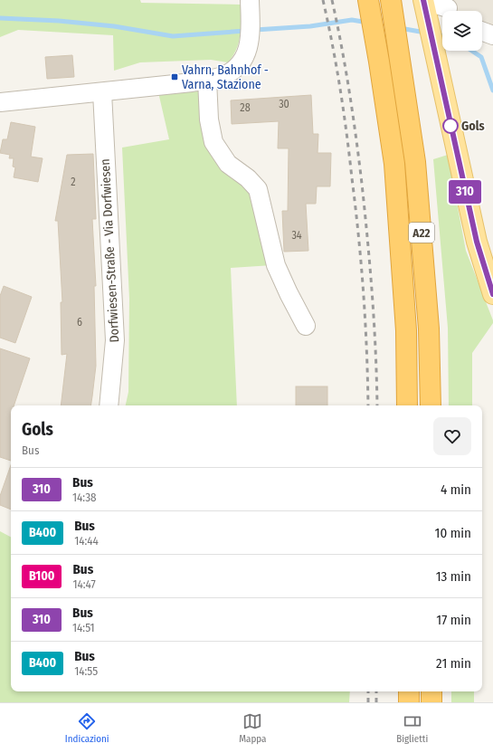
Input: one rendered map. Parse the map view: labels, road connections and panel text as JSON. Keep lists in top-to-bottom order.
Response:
{
  "streets": {
    "highway": ["A22"],
    "street": ["Dorfwiesen-Straße - Via Dorfwiesen"]
  },
  "places": {
    "transit": ["Vahrn, Bahnhof - Varna, Stazione"],
    "other": ["Gols"]
  },
  "lines": ["bus line 310"],
  "house_numbers": [
    "30",
    "28",
    "2",
    "34",
    "6"
  ],
  "page": {
    "on_map": "310",
    "heading": ["Gols", "Bus"],
    "list": [
      {
        "mark": "310",
        "name": "Bus",
        "note": "14:38",
        "value": "4 min"
      },
      {
        "mark": "B400",
        "name": "Bus",
        "note": "14:44",
        "value": "10 min"
      },
      {
        "mark": "B100",
        "name": "Bus",
        "note": "14:47",
        "value": "13 min"
      },
      {
        "mark": "310",
        "name": "Bus",
        "note": "14:51",
        "value": "17 min"
      },
      {
        "mark": "B400",
        "name": "Bus",
        "note": "14:55",
        "value": "21 min"
      }
    ],
    "tabs": ["Indicazioni", "Mappa", "Biglietti"]
  }
}
